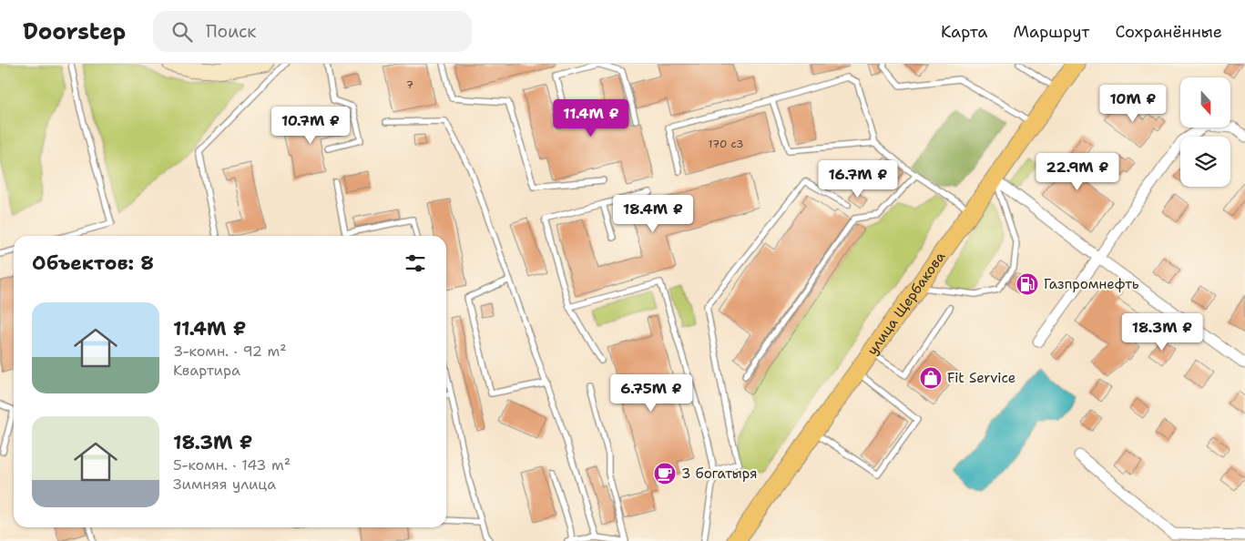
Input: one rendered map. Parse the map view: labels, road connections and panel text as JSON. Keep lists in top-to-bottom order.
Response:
{
  "streets": {
    "main road": ["улица Щербакова"]
  },
  "places": {
    "fuel station": ["Газпромнефть"],
    "shop": ["Fit Service"],
    "cafe": ["3 богатыря"]
  },
  "house_numbers": ["7", "170 с3"],
  "north": "bottom",
  "page": {
    "header": "Doorstep",
    "search": "Поиск",
    "nav": ["Карта", "Маршрут", "Сохранённые"],
    "price": [
      "10M ₽",
      "11.4M ₽",
      "10.7M ₽",
      "22.9M ₽",
      "16.7M ₽",
      "18.4M ₽",
      "18.3M ₽",
      "6.75M ₽"
    ],
    "heading": "Объектов: 8",
    "list": [
      {
        "name": "11.4M ₽",
        "note": "3-комн. · 92 m² · Квартира"
      },
      {
        "name": "18.3M ₽",
        "note": "5-комн. · 143 m² · Зимняя улица"
      }
    ]
  }
}
